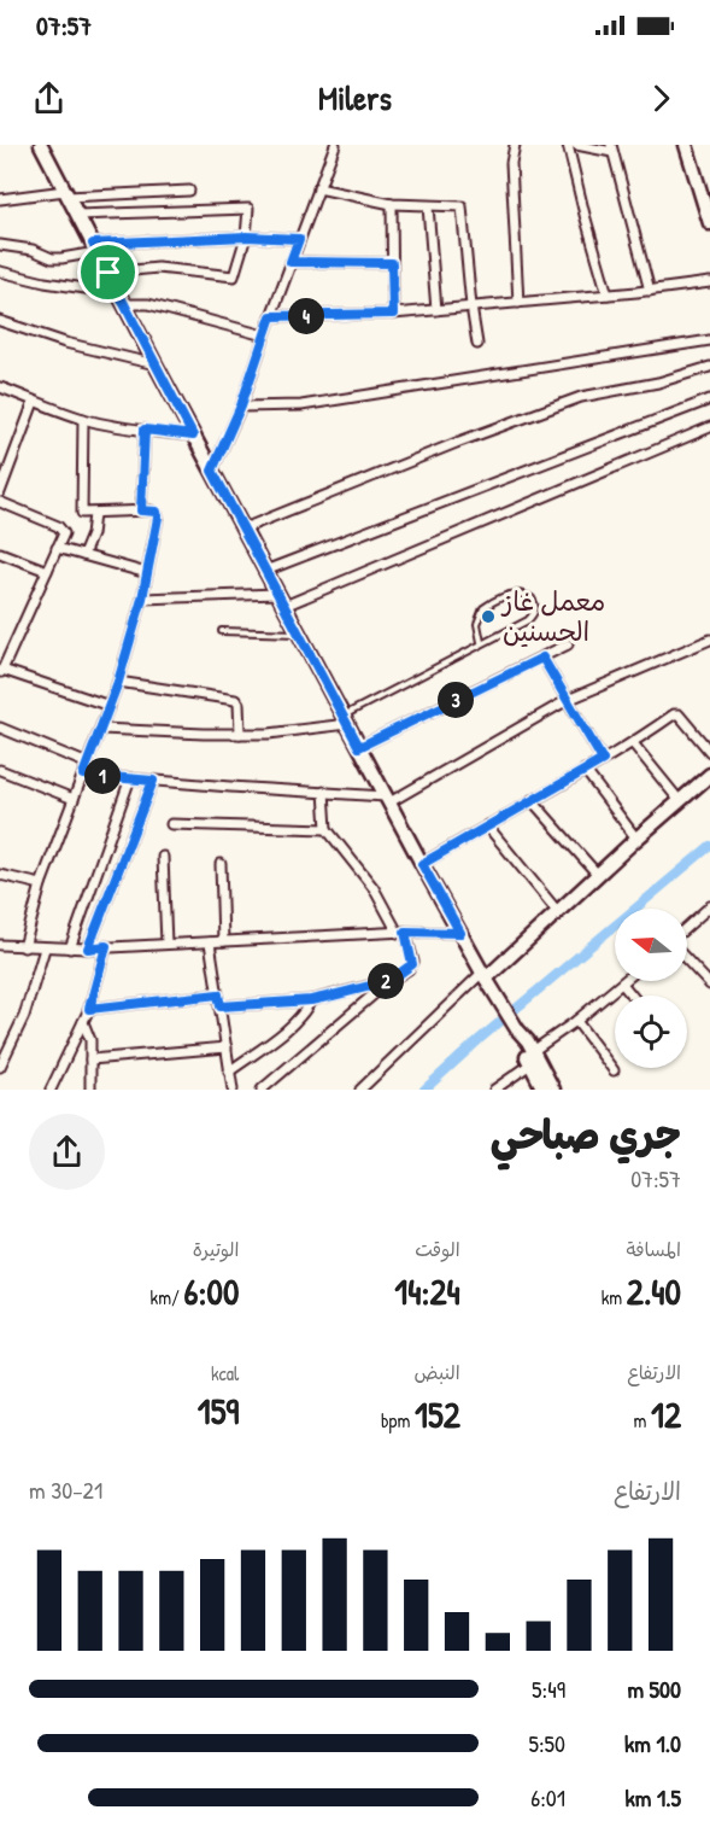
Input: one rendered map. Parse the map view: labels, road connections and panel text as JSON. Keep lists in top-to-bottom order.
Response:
{
  "places": ["معمل غاز الحسنين"],
  "north": "left",
  "page": {
    "status": "07:57",
    "header": "Milers",
    "pins": [
      "4",
      "3",
      "1",
      "2"
    ],
    "heading": ["جري صباحي", "07:57"],
    "stats": [
      ["المسافة", "2.40 km"],
      ["الوقت", "14:24"],
      ["الوتيرة", "6:00 /km"],
      ["الارتفاع", "12 m"],
      ["النبض", "152 bpm"],
      ["kcal", "159"]
    ],
    "chart": ["الارتفاع", "21–30 m"],
    "list": [
      {
        "name": "500 m",
        "note": "5:49"
      },
      {
        "name": "1.0 km",
        "note": "5:50"
      },
      {
        "name": "1.5 km",
        "note": "6:01"
      }
    ]
  }
}
